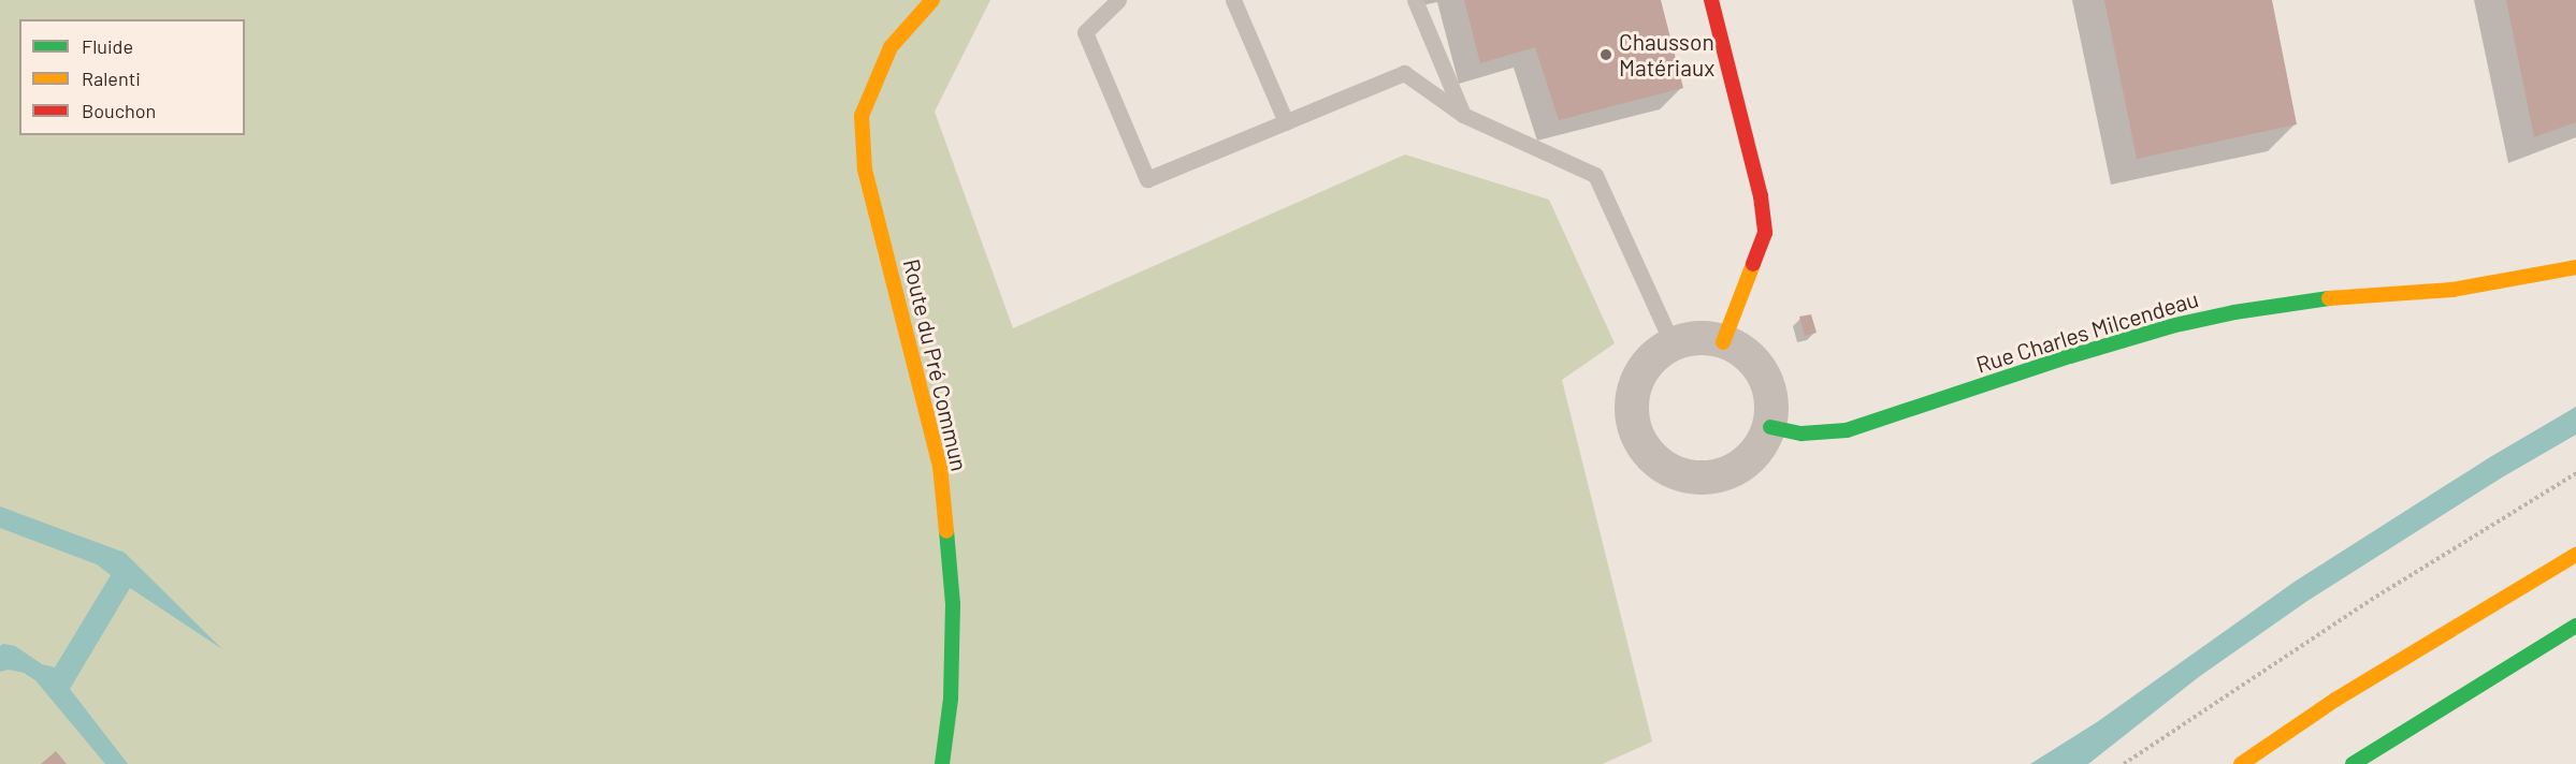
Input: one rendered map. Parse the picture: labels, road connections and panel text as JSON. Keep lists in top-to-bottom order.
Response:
{
  "streets": {
    "main road": ["Rue Charles Milcendeau", "Route du Pré Commun"]
  },
  "places": ["Chausson Matériaux"],
  "legend": ["Fluide", "Ralenti", "Bouchon"]
}
